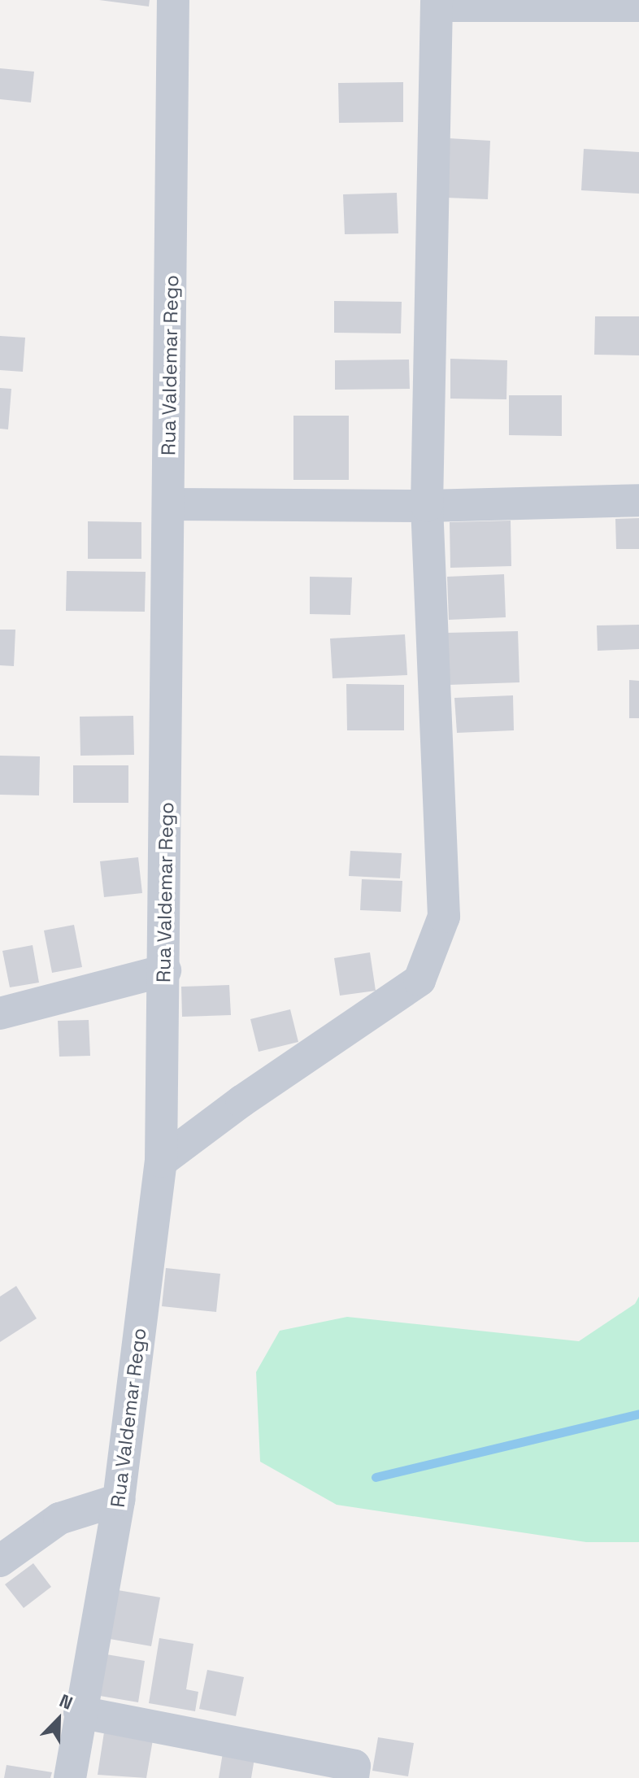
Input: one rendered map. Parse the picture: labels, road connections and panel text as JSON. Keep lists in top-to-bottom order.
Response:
{
  "streets": {
    "street": ["Rua Valdemar Rego"]
  },
  "north": "top right"
}
